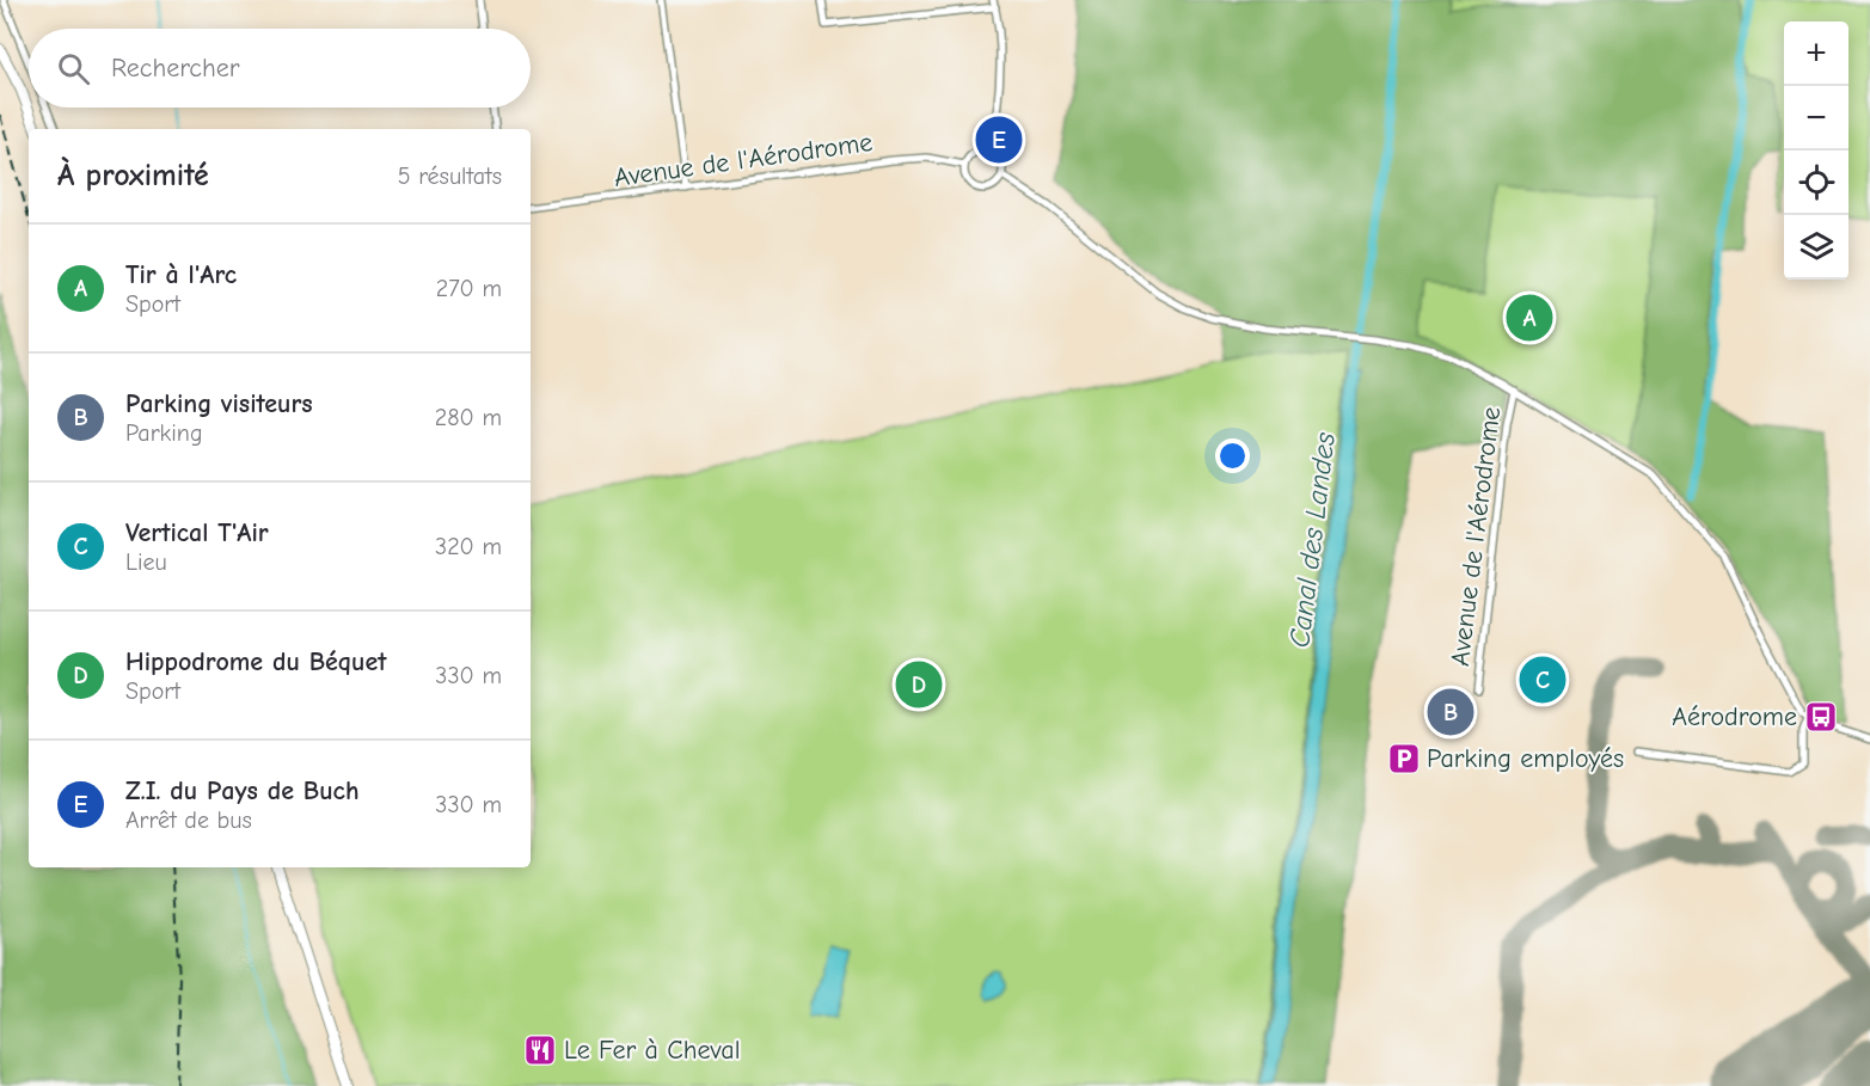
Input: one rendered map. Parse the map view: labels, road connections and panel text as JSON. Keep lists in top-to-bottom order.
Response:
{
  "streets": {
    "street": ["Avenue de l'Aérodrome"]
  },
  "water": ["Canal des Landes"],
  "places": {
    "bus stop": ["Aérodrome"],
    "parking": ["Parking employés"],
    "restaurant": ["Le Fer à Cheval"]
  },
  "page": {
    "map_buttons": ["+", "−"],
    "search": "Rechercher",
    "pins": [
      "E",
      "A",
      "C",
      "D",
      "B"
    ],
    "heading": ["À proximité", "5 résultats"],
    "list": [
      {
        "mark": "A",
        "name": "Tir à l'Arc",
        "note": "Sport",
        "value": "270 m"
      },
      {
        "mark": "B",
        "name": "Parking visiteurs",
        "note": "Parking",
        "value": "280 m"
      },
      {
        "mark": "C",
        "name": "Vertical T'Air",
        "note": "Lieu",
        "value": "320 m"
      },
      {
        "mark": "D",
        "name": "Hippodrome du Béquet",
        "note": "Sport",
        "value": "330 m"
      },
      {
        "mark": "E",
        "name": "Z.I. du Pays de Buch",
        "note": "Arrêt de bus",
        "value": "330 m"
      }
    ]
  }
}
